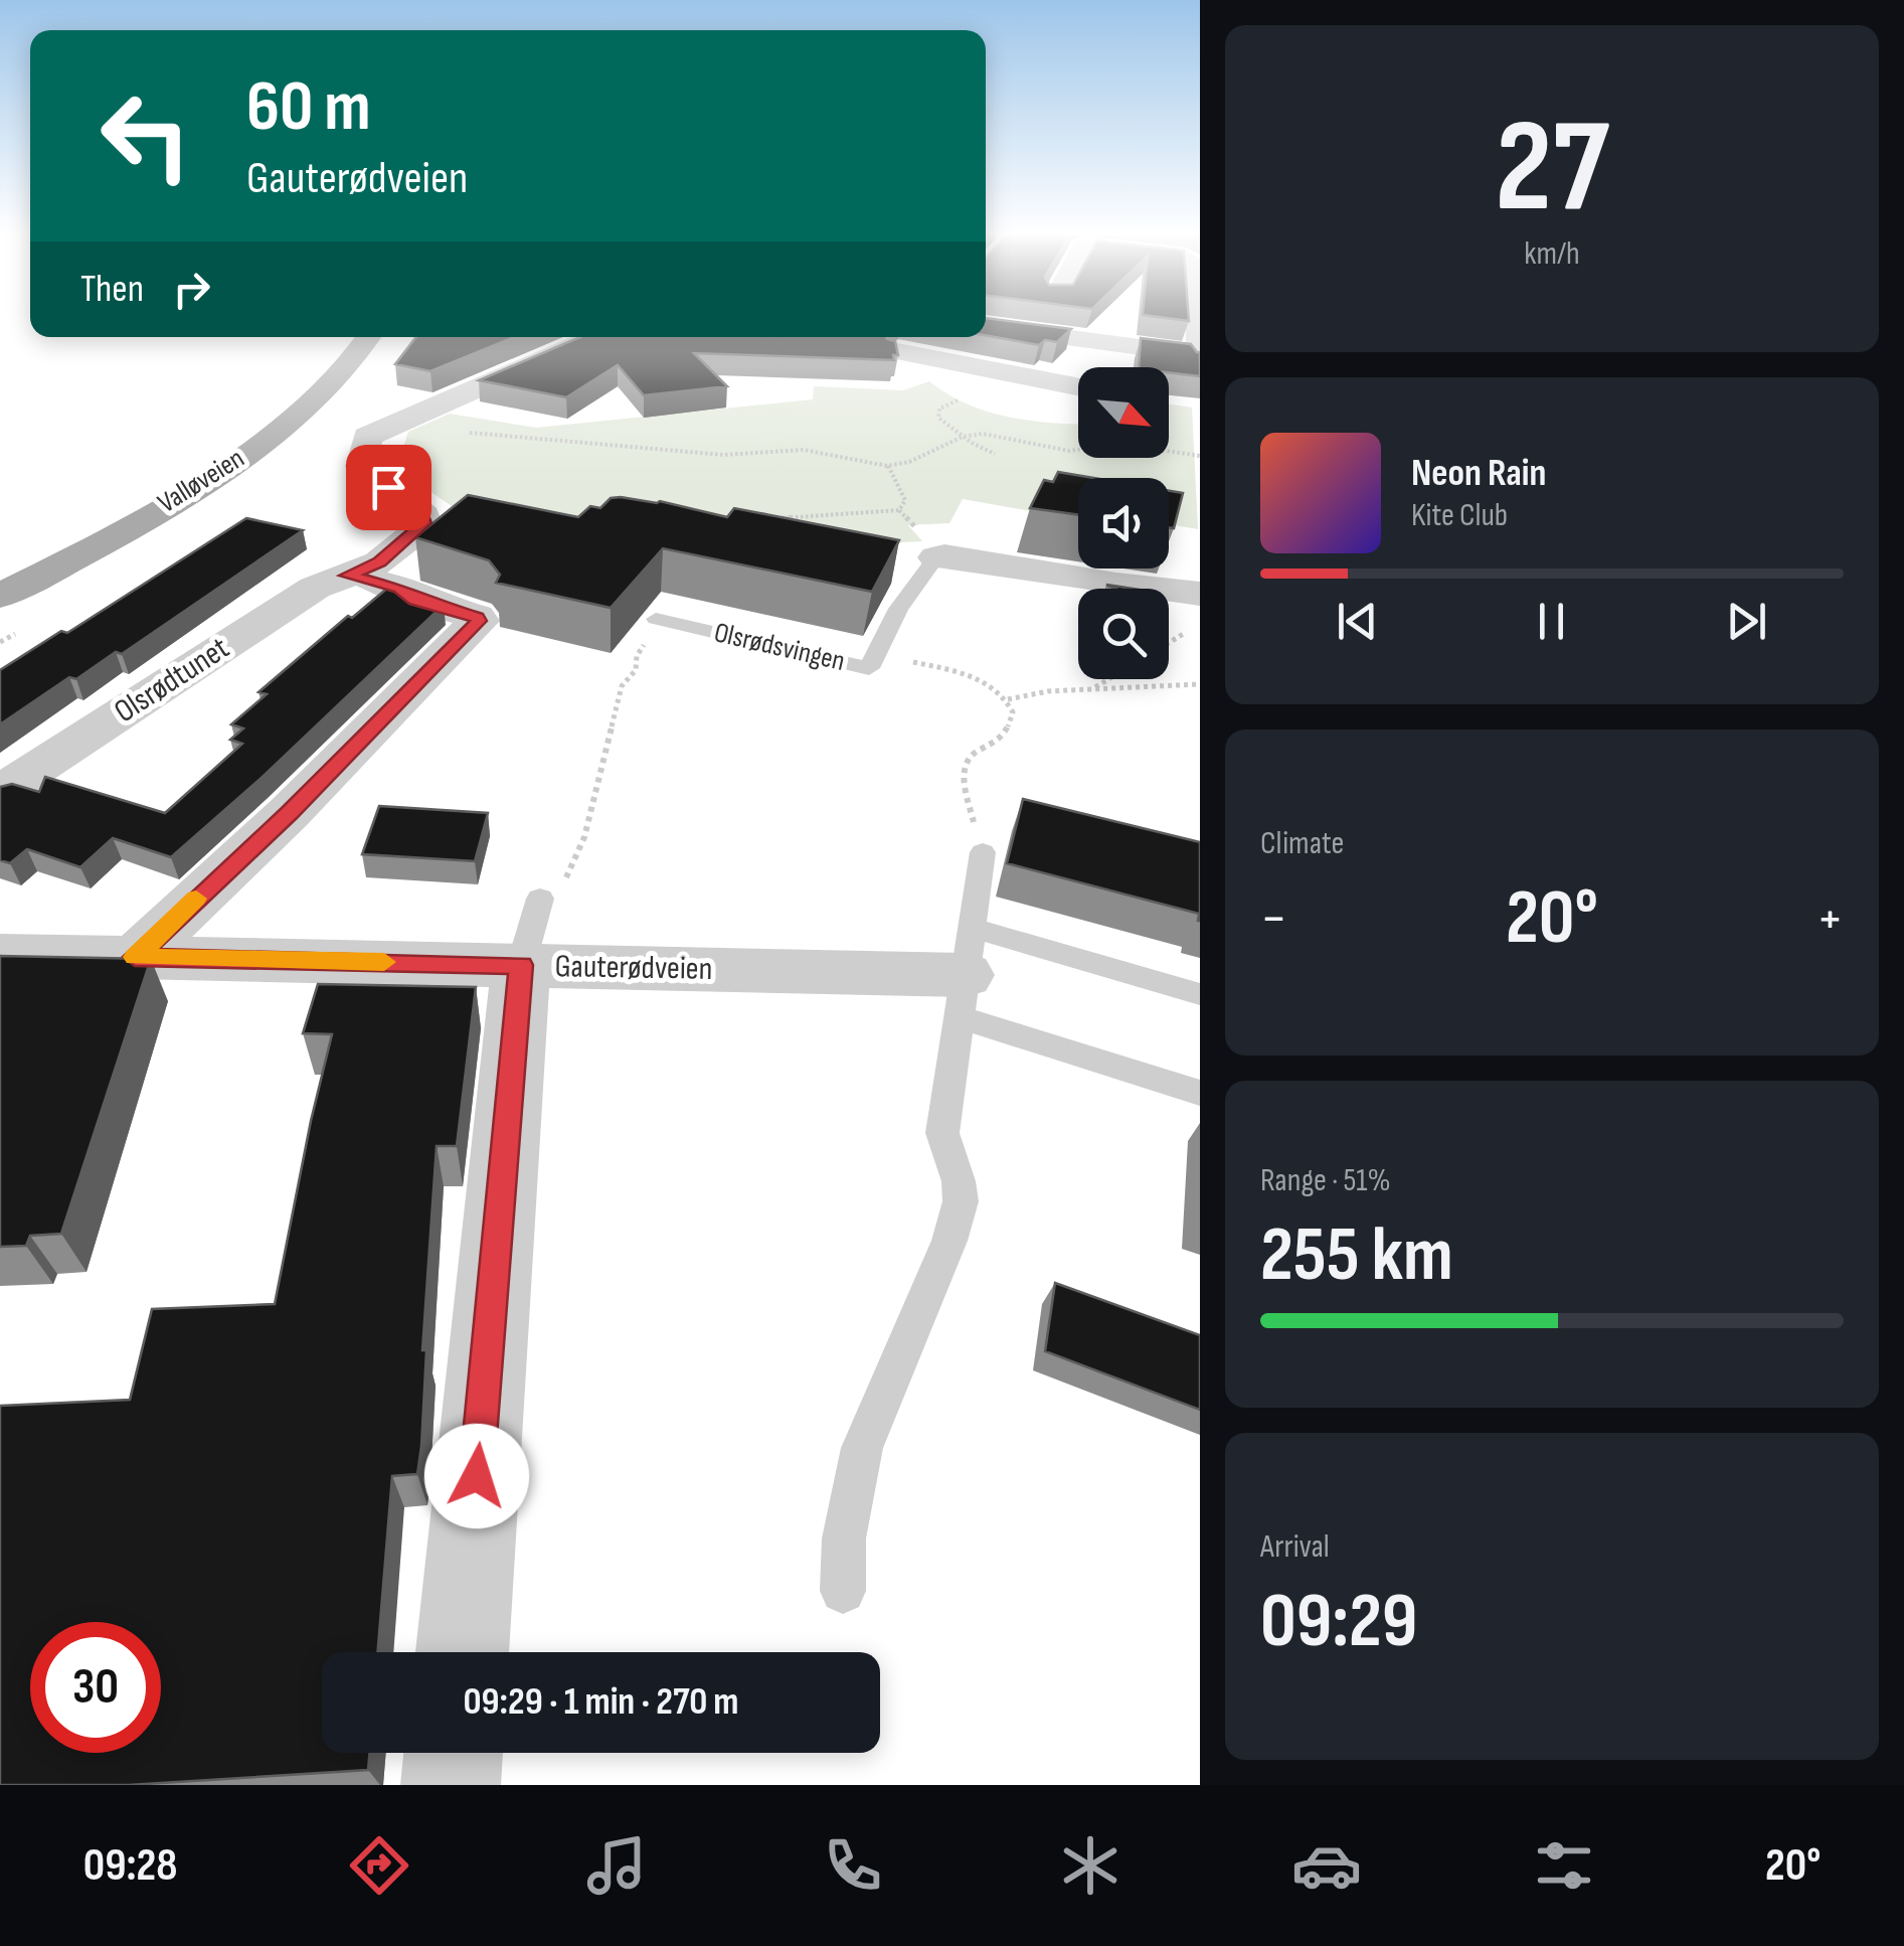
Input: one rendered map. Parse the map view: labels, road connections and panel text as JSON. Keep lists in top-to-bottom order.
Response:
{
  "streets": {
    "main road": ["Valløveien"],
    "street": ["Olsrødtunet", "Gauterødveien"],
    "lane": ["Olsrødsvingen"]
  },
  "north": "bottom right",
  "page": {
    "tile": [
      ["27", "km/h"],
      "Climate",
      ["Range · 51%", "255 km"],
      ["Arrival", "09:29"]
    ],
    "turn": ["60 m", "Gauterødveien"],
    "then": "Then",
    "song": ["Neon Rain", "Kite Club"],
    "heat": ["−", "20°", "+"],
    "limit": "30",
    "trip": "09:29 · 1 min · 270 m",
    "tabs": ["09:28", "20°"]
  }
}
